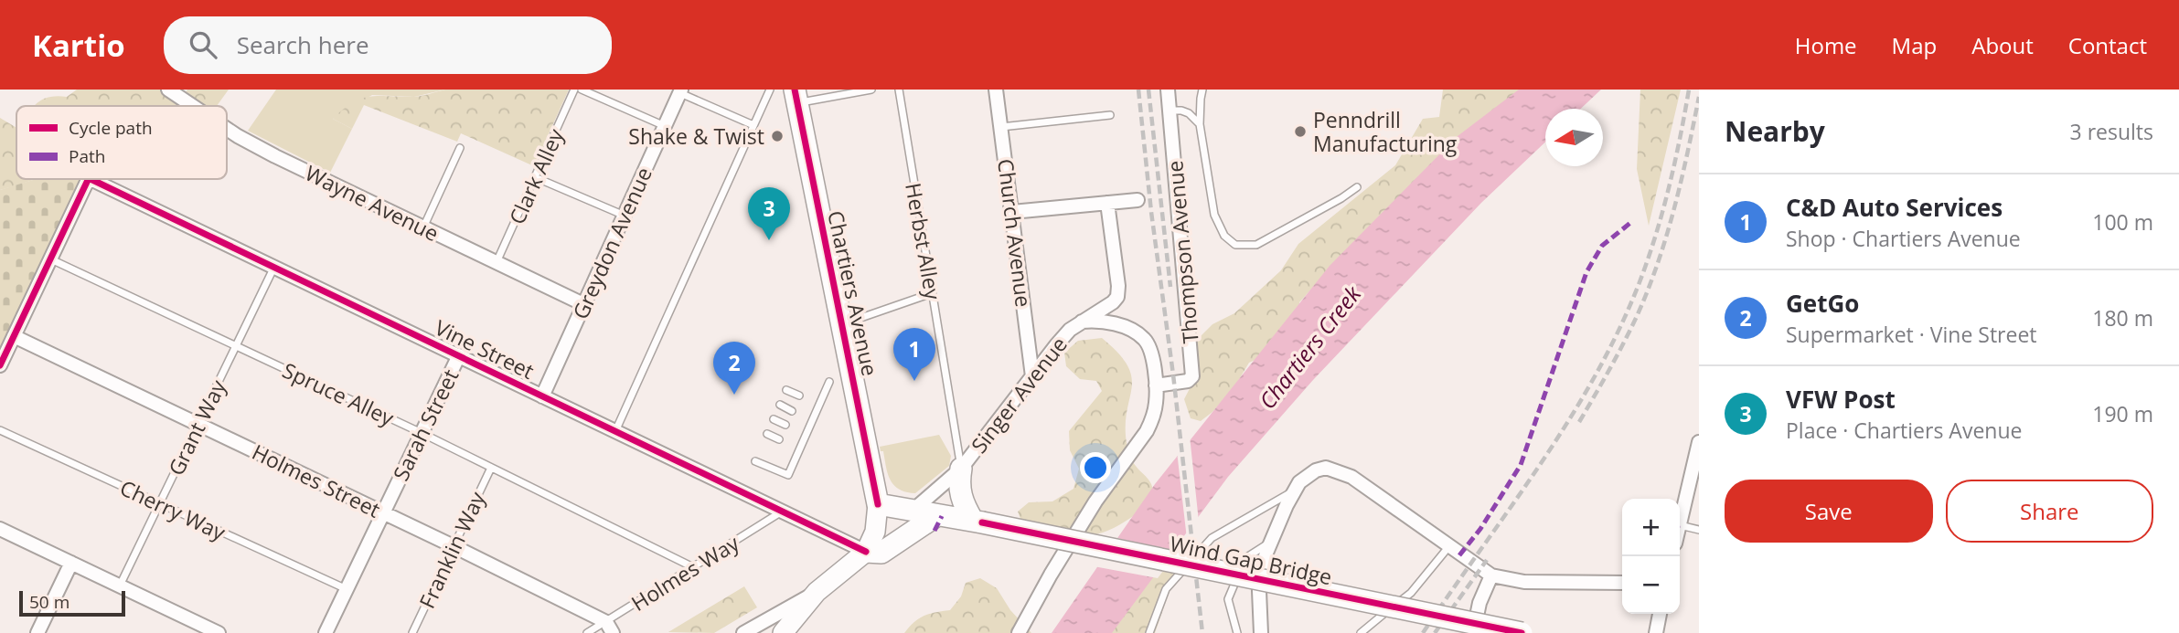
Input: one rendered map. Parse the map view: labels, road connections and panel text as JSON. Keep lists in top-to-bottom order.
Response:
{
  "streets": {
    "main road": ["Chartiers Avenue", "Wind Gap Bridge"],
    "street": [
      "Wayne Avenue",
      "Church Avenue",
      "Greydon Avenue",
      "Thompson Avenue",
      "Vine Street",
      "Singer Avenue",
      "Sarah Street",
      "Holmes Street"
    ],
    "lane": [
      "Clark Alley",
      "Herbst Alley",
      "Spruce Alley",
      "Grant Way",
      "Cherry Way",
      "Franklin Way",
      "Holmes Way"
    ]
  },
  "crossings": [
    ["Clark Alley", "Wayne Avenue"],
    ["Wayne Avenue", "Greydon Avenue"],
    ["Church Avenue", "Singer Avenue"],
    ["Herbst Alley", "Singer Avenue"],
    ["Greydon Avenue", "Vine Street"],
    ["Chartiers Avenue", "Wind Gap Bridge"],
    ["Vine Street", "Spruce Alley"],
    ["Vine Street", "Sarah Street"],
    ["Vine Street", "Grant Way"],
    ["Vine Street", "Holmes Way"],
    ["Spruce Alley", "Sarah Street"],
    ["Spruce Alley", "Grant Way"],
    ["Spruce Alley", "Franklin Way"],
    ["Spruce Alley", "Holmes Way"],
    ["Singer Avenue", "Wind Gap Bridge"],
    ["Sarah Street", "Holmes Street"],
    ["Sarah Street", "Cherry Way"],
    ["Grant Way", "Holmes Street"],
    ["Grant Way", "Cherry Way"],
    ["Holmes Street", "Franklin Way"],
    ["Holmes Street", "Holmes Way"]
  ],
  "water": ["Chartiers Creek"],
  "places": ["Penndrill Manufacturing", "Shake & Twist"],
  "legend": ["Cycle path", "Path"],
  "scale_bar": "50 m",
  "north": "left",
  "page": {
    "header": "Kartio",
    "search": "Search here",
    "nav": [
      "Home",
      "Map",
      "About",
      "Contact"
    ],
    "heading": ["Nearby", "3 results"],
    "list": [
      {
        "mark": "1",
        "name": "C&D Auto Services",
        "note": "Shop · Chartiers Avenue",
        "value": "100 m"
      },
      {
        "mark": "2",
        "name": "GetGo",
        "note": "Supermarket · Vine Street",
        "value": "180 m"
      },
      {
        "mark": "3",
        "name": "VFW Post",
        "note": "Place · Chartiers Avenue",
        "value": "190 m"
      }
    ],
    "pins": ["3", "1", "2"],
    "buttons": ["Save", "Share"],
    "map_buttons": ["+", "−"],
    "scale": "50 m"
  }
}
